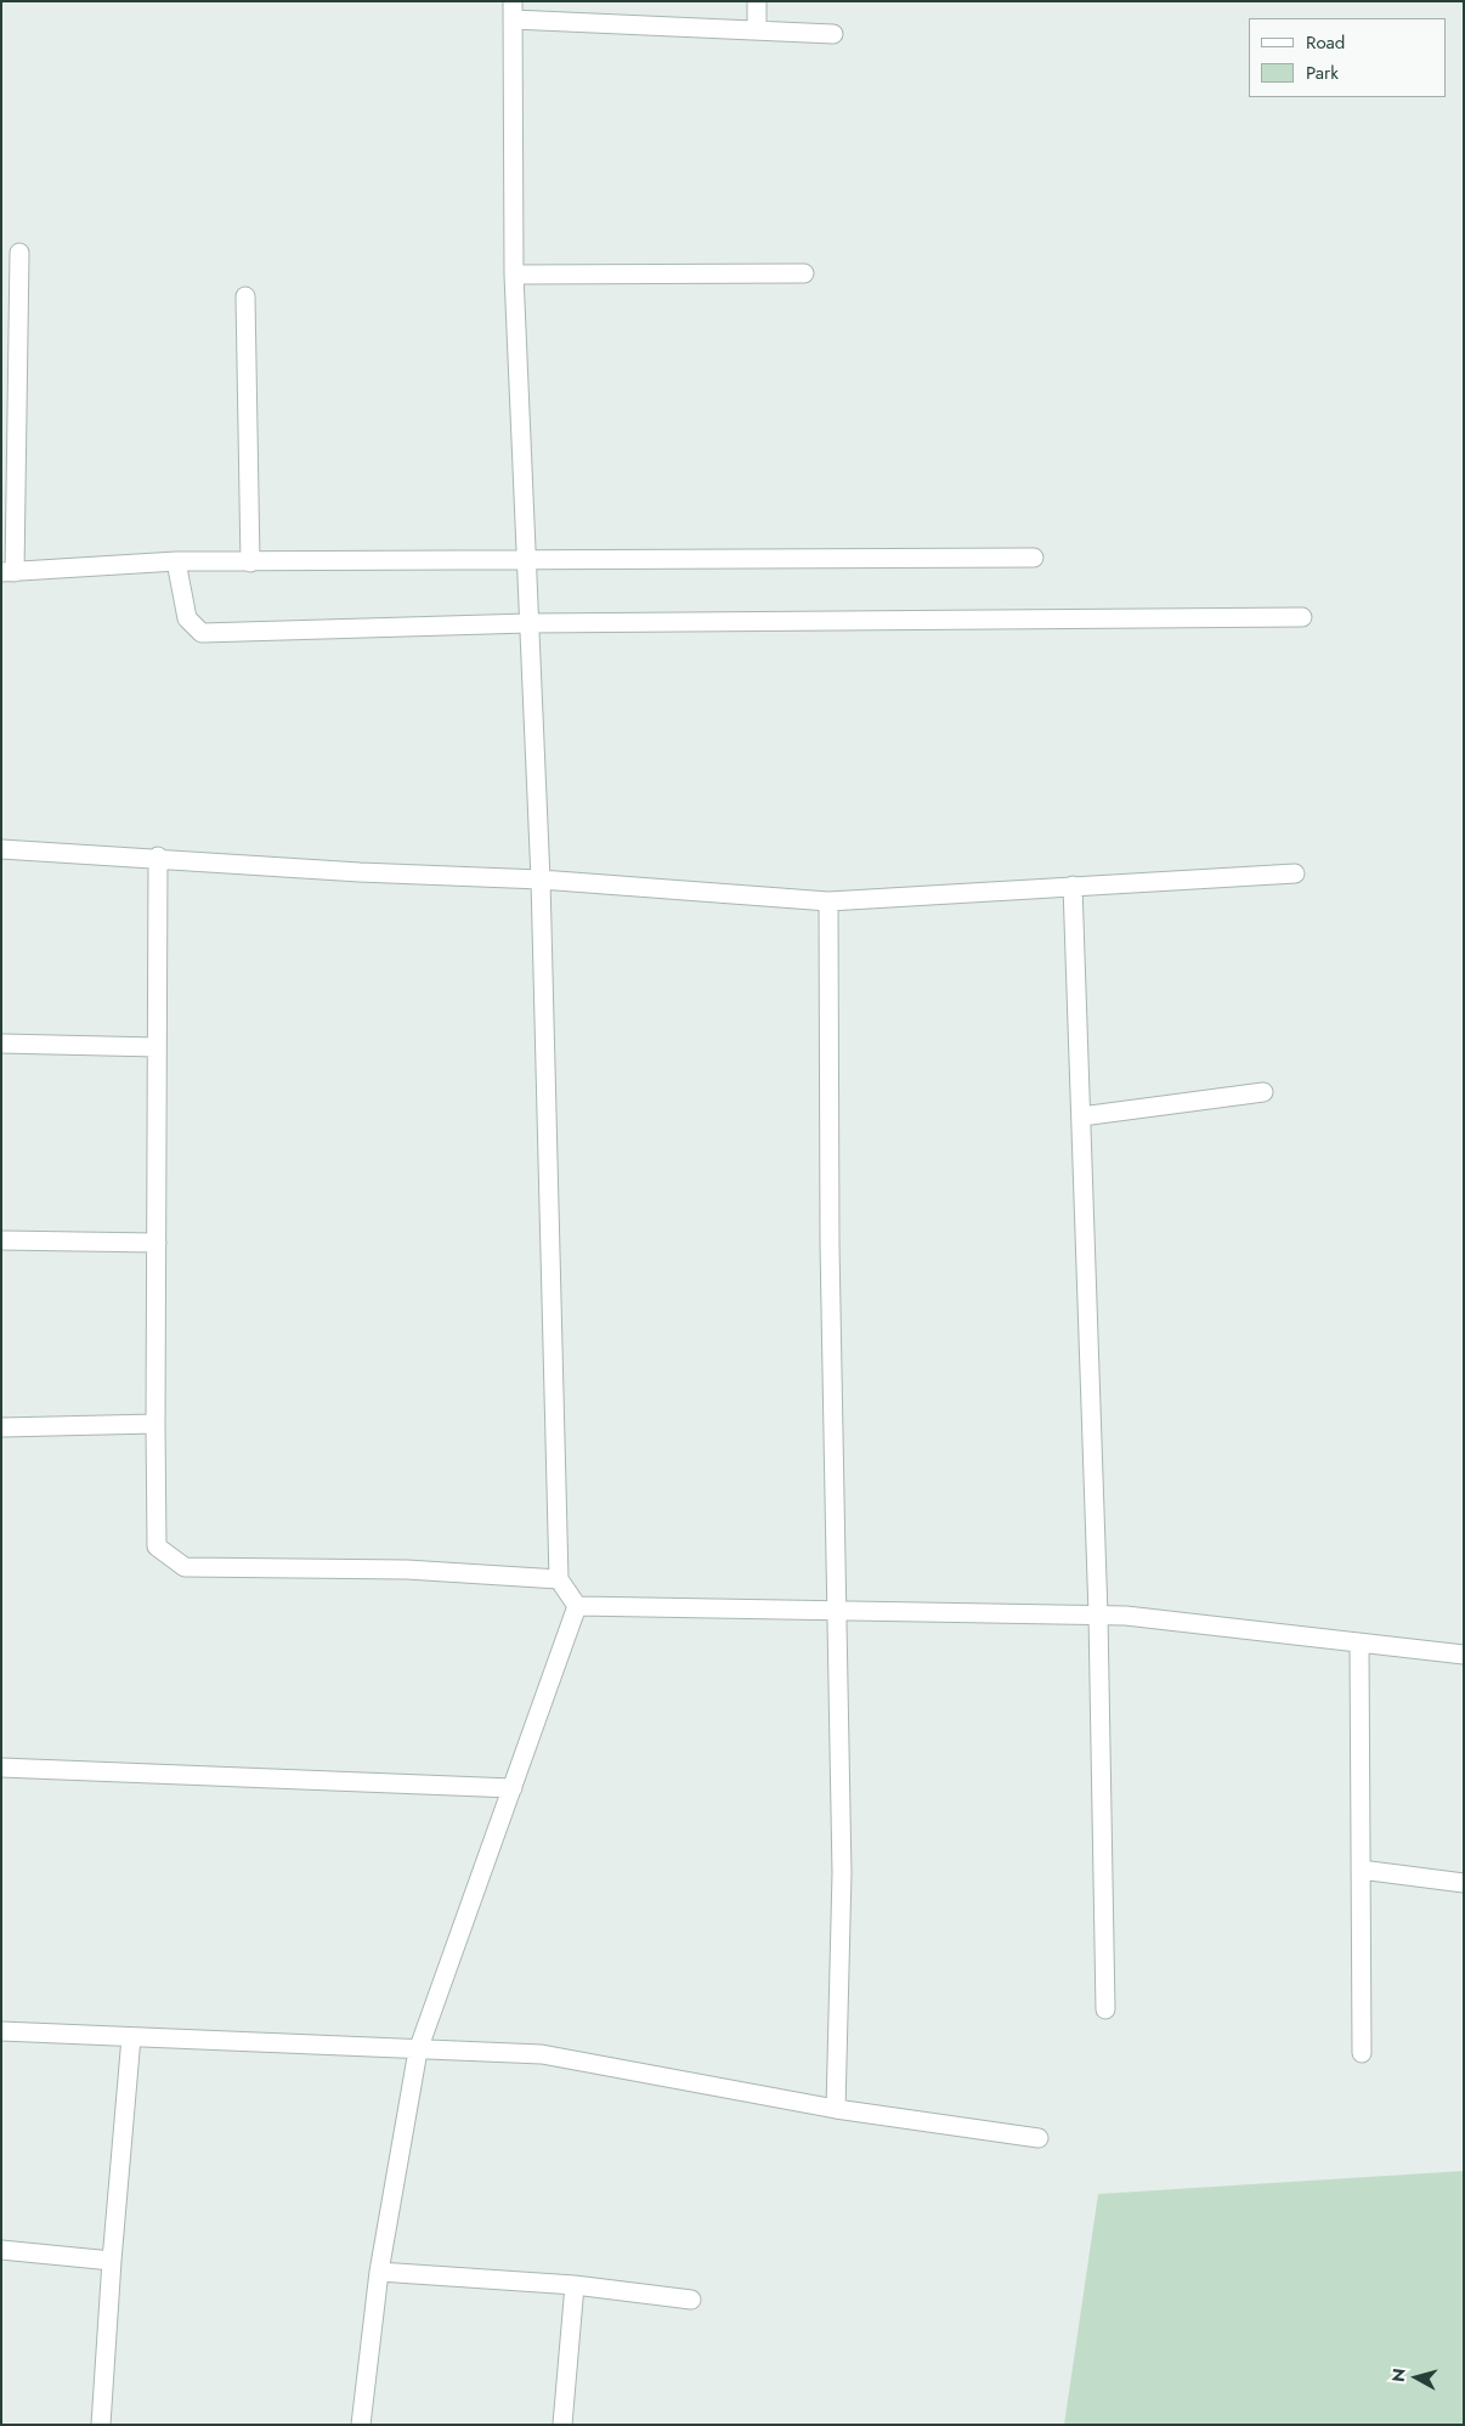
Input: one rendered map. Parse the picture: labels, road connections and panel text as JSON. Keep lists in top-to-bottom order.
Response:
{
  "legend": ["Road", "Park"],
  "north": "left"
}
